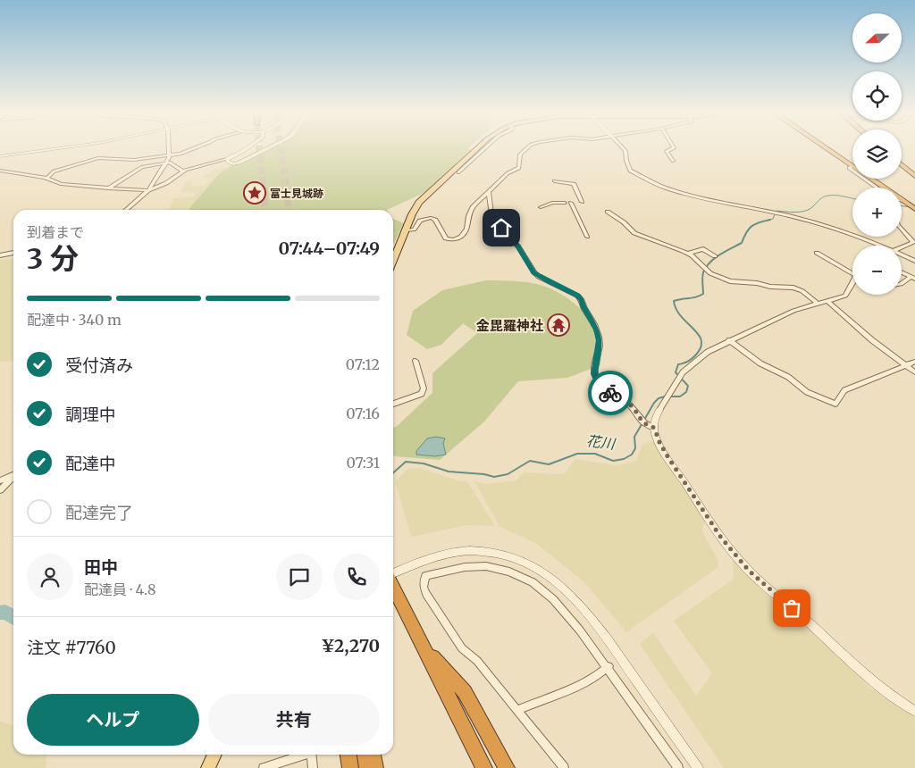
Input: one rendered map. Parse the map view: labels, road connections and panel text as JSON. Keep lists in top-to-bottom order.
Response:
{
  "water": ["花川"],
  "places": {
    "place": ["富士見城跡"],
    "temple": ["金毘羅神社"]
  },
  "north": "left",
  "page": {
    "map_buttons": ["+", "−"],
    "heading": ["3 分", "到着まで", "07:44–07:49"],
    "panel": [
      "田中",
      "配達員 · 4.8",
      "注文 #7760",
      "¥2,270"
    ],
    "bar": "配達中 · 340 m",
    "list": [
      ["受付済み", "07:12"],
      ["調理中", "07:16"],
      ["配達中", "07:31"],
      "配達完了"
    ],
    "buttons": ["ヘルプ", "共有"]
  }
}
